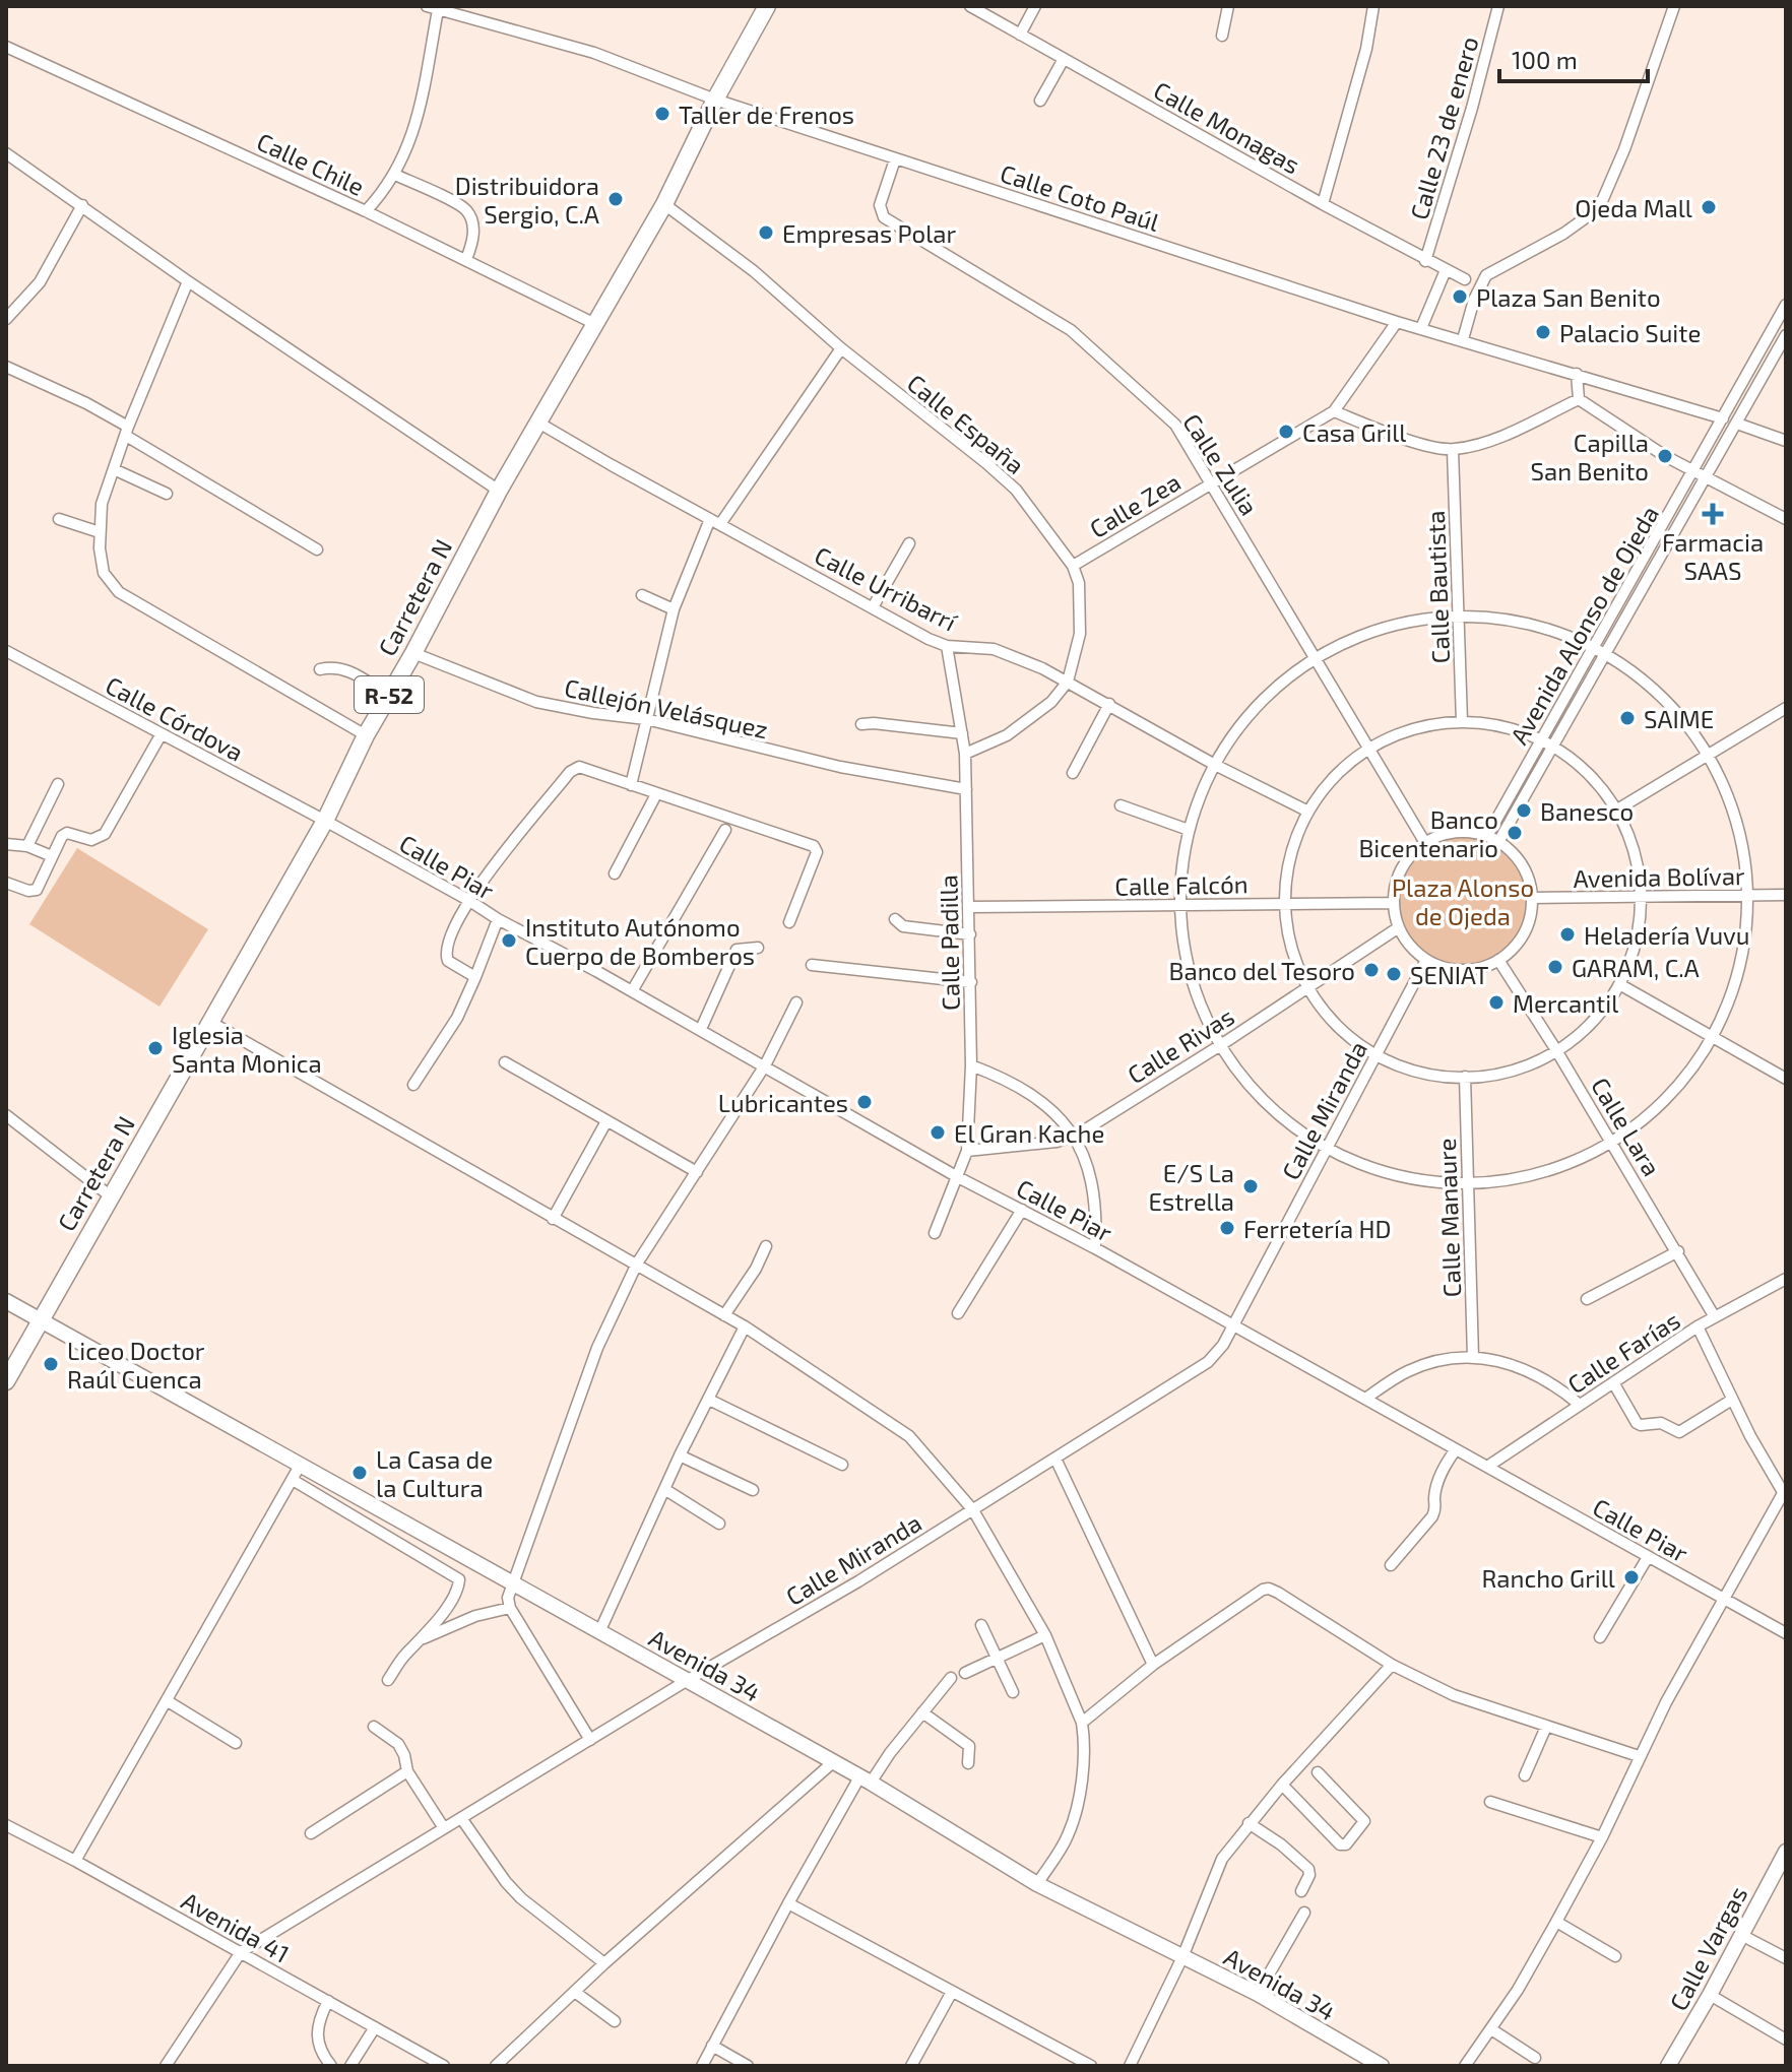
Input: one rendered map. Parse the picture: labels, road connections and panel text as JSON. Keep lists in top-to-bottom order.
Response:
{
  "streets": {
    "main road": ["Carretera N", "R-52"],
    "street": [
      "Calle Monagas",
      "Calle 23 de enero",
      "Calle Chile",
      "Calle Coto Paúl",
      "Calle España",
      "Calle Zulia",
      "Calle Zea",
      "Calle Bautista",
      "Calle Urribarrí",
      "Avenida Alonso de Ojeda",
      "Callejón Velásquez",
      "Calle Córdova",
      "Calle Piar",
      "Avenida Bolívar",
      "Calle Falcón",
      "Calle Padilla",
      "Calle Rivas",
      "Calle Miranda",
      "Calle Lara",
      "Calle Manaure",
      "Calle Farías",
      "Avenida 34",
      "Avenida 41",
      "Calle Vargas"
    ]
  },
  "crossings": [
    ["Calle Monagas", "Calle 23 de enero"],
    ["Calle Chile", "Carretera N"],
    ["Calle Coto Paúl", "Calle Zulia"],
    ["Calle Coto Paúl", "Calle Zea"],
    ["Calle Coto Paúl", "Carretera N"],
    ["Calle Coto Paúl", "Avenida Alonso de Ojeda"],
    ["Calle España", "Calle Zea"],
    ["Calle España", "Calle Urribarrí"],
    ["Calle España", "Carretera N"],
    ["Calle España", "Calle Padilla"],
    ["Calle Zulia", "Calle Zea"],
    ["Calle Zulia", "Avenida Alonso de Ojeda"],
    ["Calle Zulia", "Avenida Bolívar"],
    ["Calle Zulia", "Calle Falcón"],
    ["Calle Zulia", "Calle Rivas"],
    ["Calle Zulia", "Calle Miranda"],
    ["Calle Zulia", "Calle Lara"],
    ["Calle Urribarrí", "Carretera N"],
    ["Calle Urribarrí", "Calle Padilla"],
    ["Carretera N", "Callejón Velásquez"],
    ["Carretera N", "Calle Córdova"],
    ["Carretera N", "Calle Piar"],
    ["Carretera N", "Avenida 34"],
    ["Avenida Alonso de Ojeda", "Avenida Bolívar"],
    ["Avenida Alonso de Ojeda", "Calle Falcón"],
    ["Avenida Alonso de Ojeda", "Calle Rivas"],
    ["Avenida Alonso de Ojeda", "Calle Miranda"],
    ["Avenida Alonso de Ojeda", "Calle Lara"],
    ["Callejón Velásquez", "Calle Padilla"],
    ["Calle Córdova", "Calle Piar"],
    ["Calle Piar", "Calle Padilla"],
    ["Calle Piar", "Calle Miranda"],
    ["Calle Piar", "Calle Farías"],
    ["Avenida Bolívar", "Calle Falcón"],
    ["Avenida Bolívar", "Calle Rivas"],
    ["Avenida Bolívar", "Calle Miranda"],
    ["Avenida Bolívar", "Calle Lara"],
    ["Calle Falcón", "Calle Padilla"],
    ["Calle Falcón", "Calle Rivas"],
    ["Calle Falcón", "Calle Miranda"],
    ["Calle Falcón", "Calle Lara"],
    ["Calle Padilla", "Calle Rivas"],
    ["Calle Rivas", "Calle Miranda"],
    ["Calle Rivas", "Calle Lara"],
    ["Calle Miranda", "Calle Lara"],
    ["Calle Miranda", "Avenida 34"],
    ["Calle Miranda", "Avenida 41"],
    ["Calle Lara", "Calle Farías"]
  ],
  "parks": ["Plaza Alonso de Ojeda"],
  "places": {
    "other": [
      "Taller de Frenos",
      "Distribuidora Sergio, C.A",
      "Ojeda Mall",
      "Empresas Polar",
      "Plaza San Benito",
      "Palacio Suite",
      "Casa Grill",
      "Capilla San Benito",
      "SAIME",
      "Banesco",
      "Banco Bicentenario",
      "Heladería Vuvu",
      "Instituto Autónomo Cuerpo de Bomberos",
      "GARAM, C.A",
      "Banco del Tesoro",
      "SENIAT",
      "Mercantil",
      "Iglesia Santa Monica",
      "Lubricantes",
      "El Gran Kache",
      "E/S La Estrella",
      "Ferretería HD",
      "Liceo Doctor Raúl Cuenca",
      "La Casa de la Cultura",
      "Rancho Grill"
    ],
    "health": ["Farmacia SAAS"]
  },
  "scale_bar": "100 m"
}
